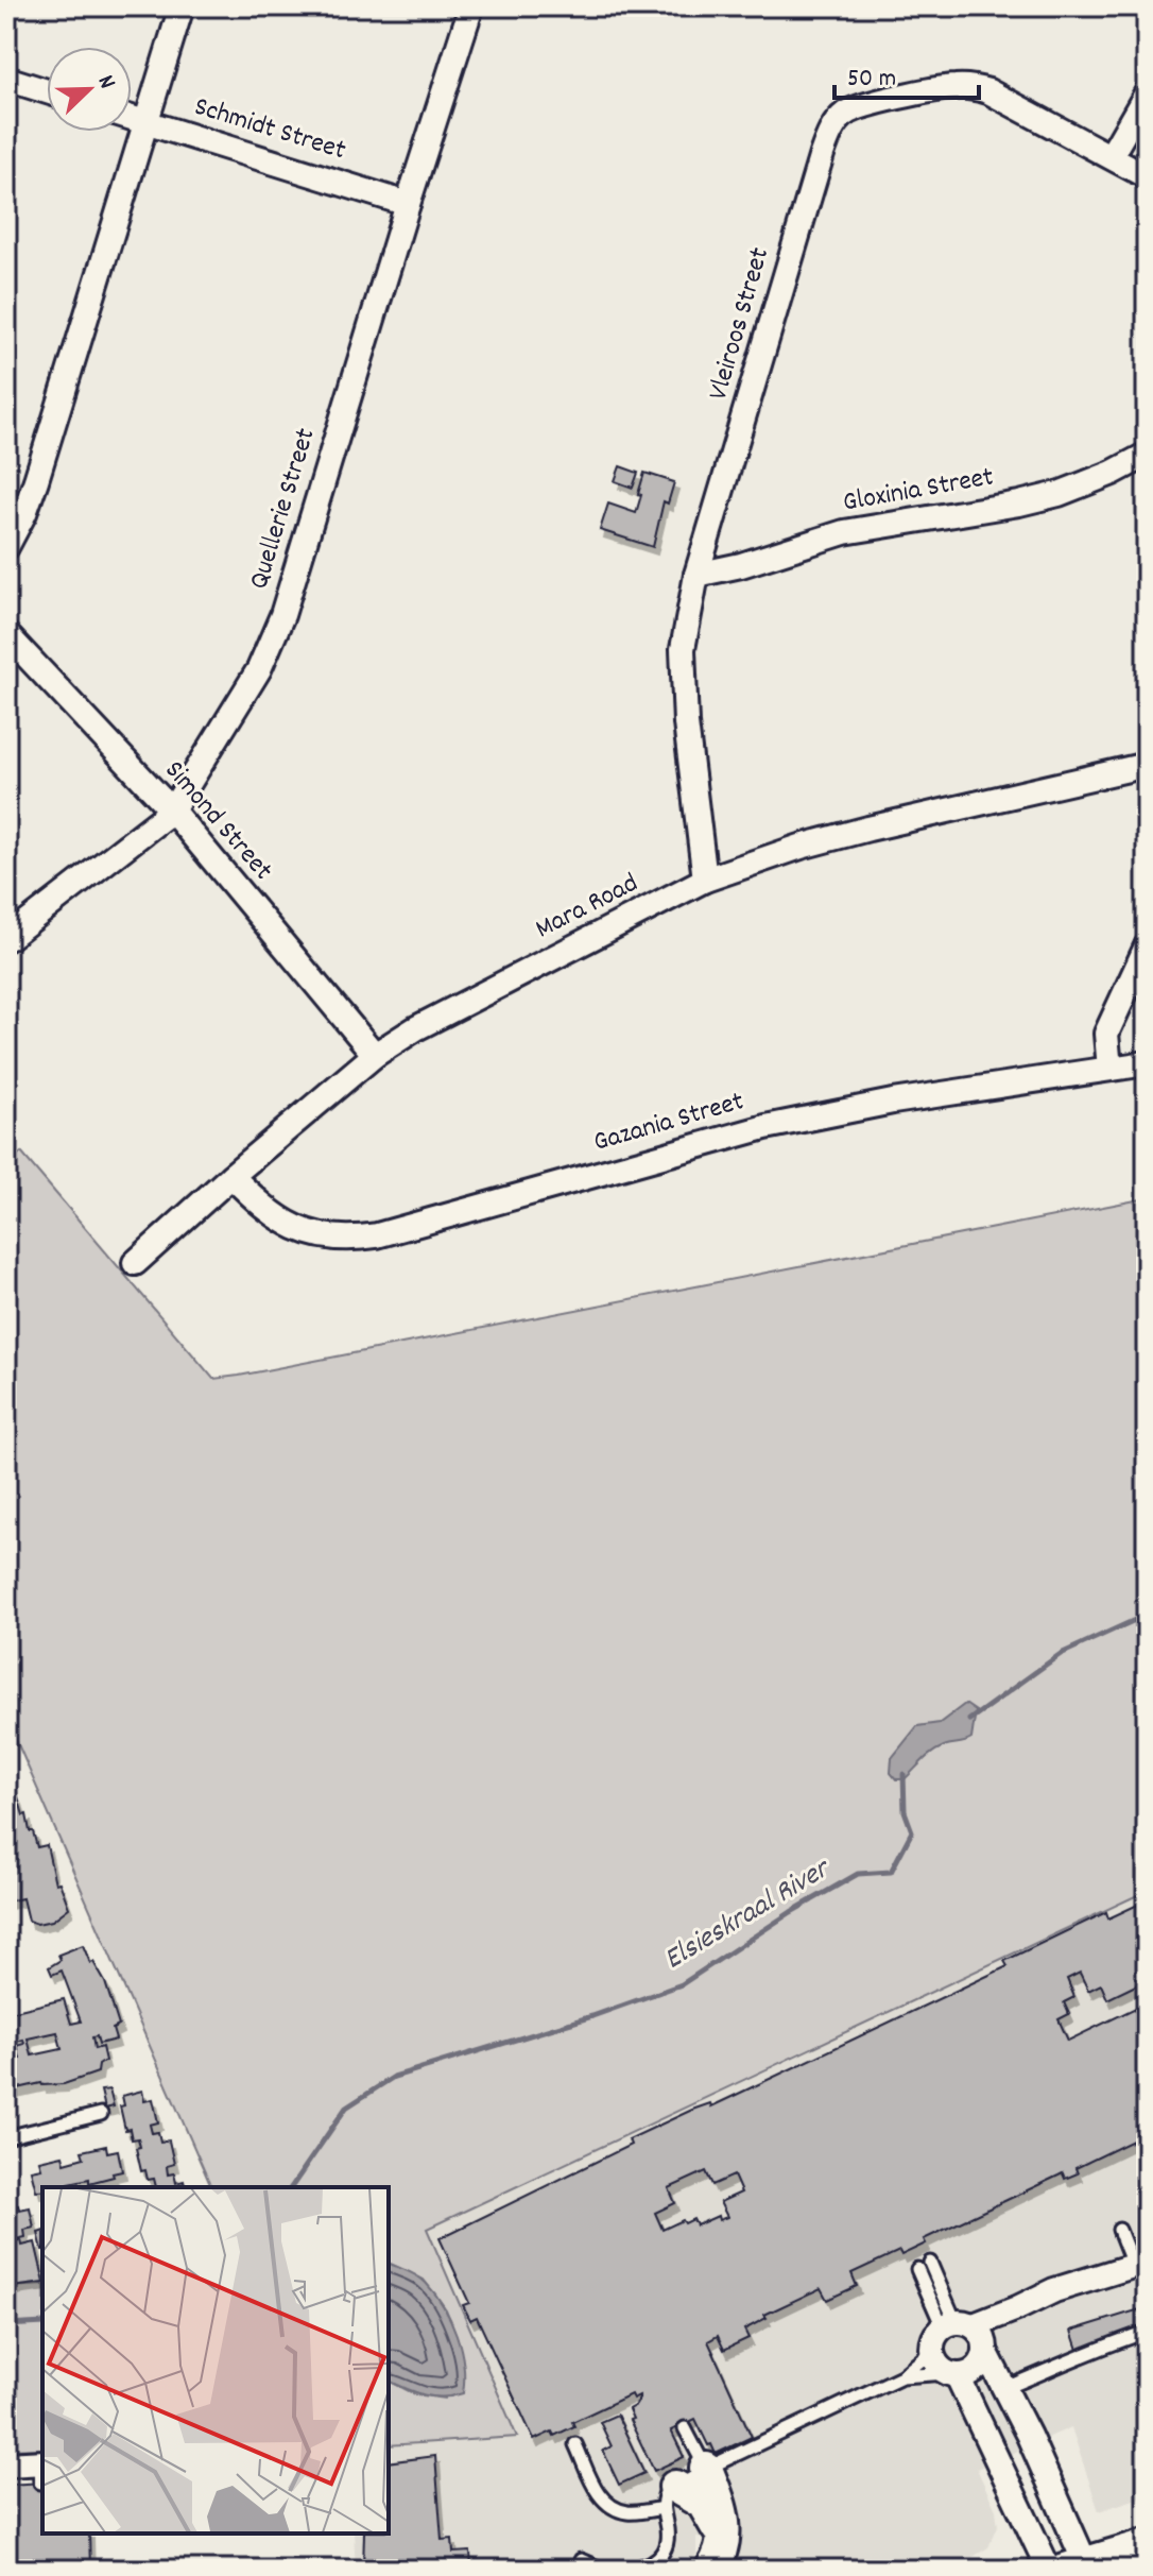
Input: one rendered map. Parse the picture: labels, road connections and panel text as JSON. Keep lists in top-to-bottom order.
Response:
{
  "streets": {
    "street": [
      "Schmidt Street",
      "Vleiroos Street",
      "Gloxinia Street",
      "Quellerie Street",
      "Simond Street",
      "Mara Road",
      "Gazania Street"
    ]
  },
  "crossings": [
    ["Schmidt Street", "Quellerie Street"],
    ["Vleiroos Street", "Gloxinia Street"],
    ["Vleiroos Street", "Mara Road"],
    ["Quellerie Street", "Simond Street"],
    ["Simond Street", "Mara Road"],
    ["Mara Road", "Gazania Street"]
  ],
  "water": ["Elsieskraal River"],
  "scale_bar": "50 m",
  "north": "top right"
}
